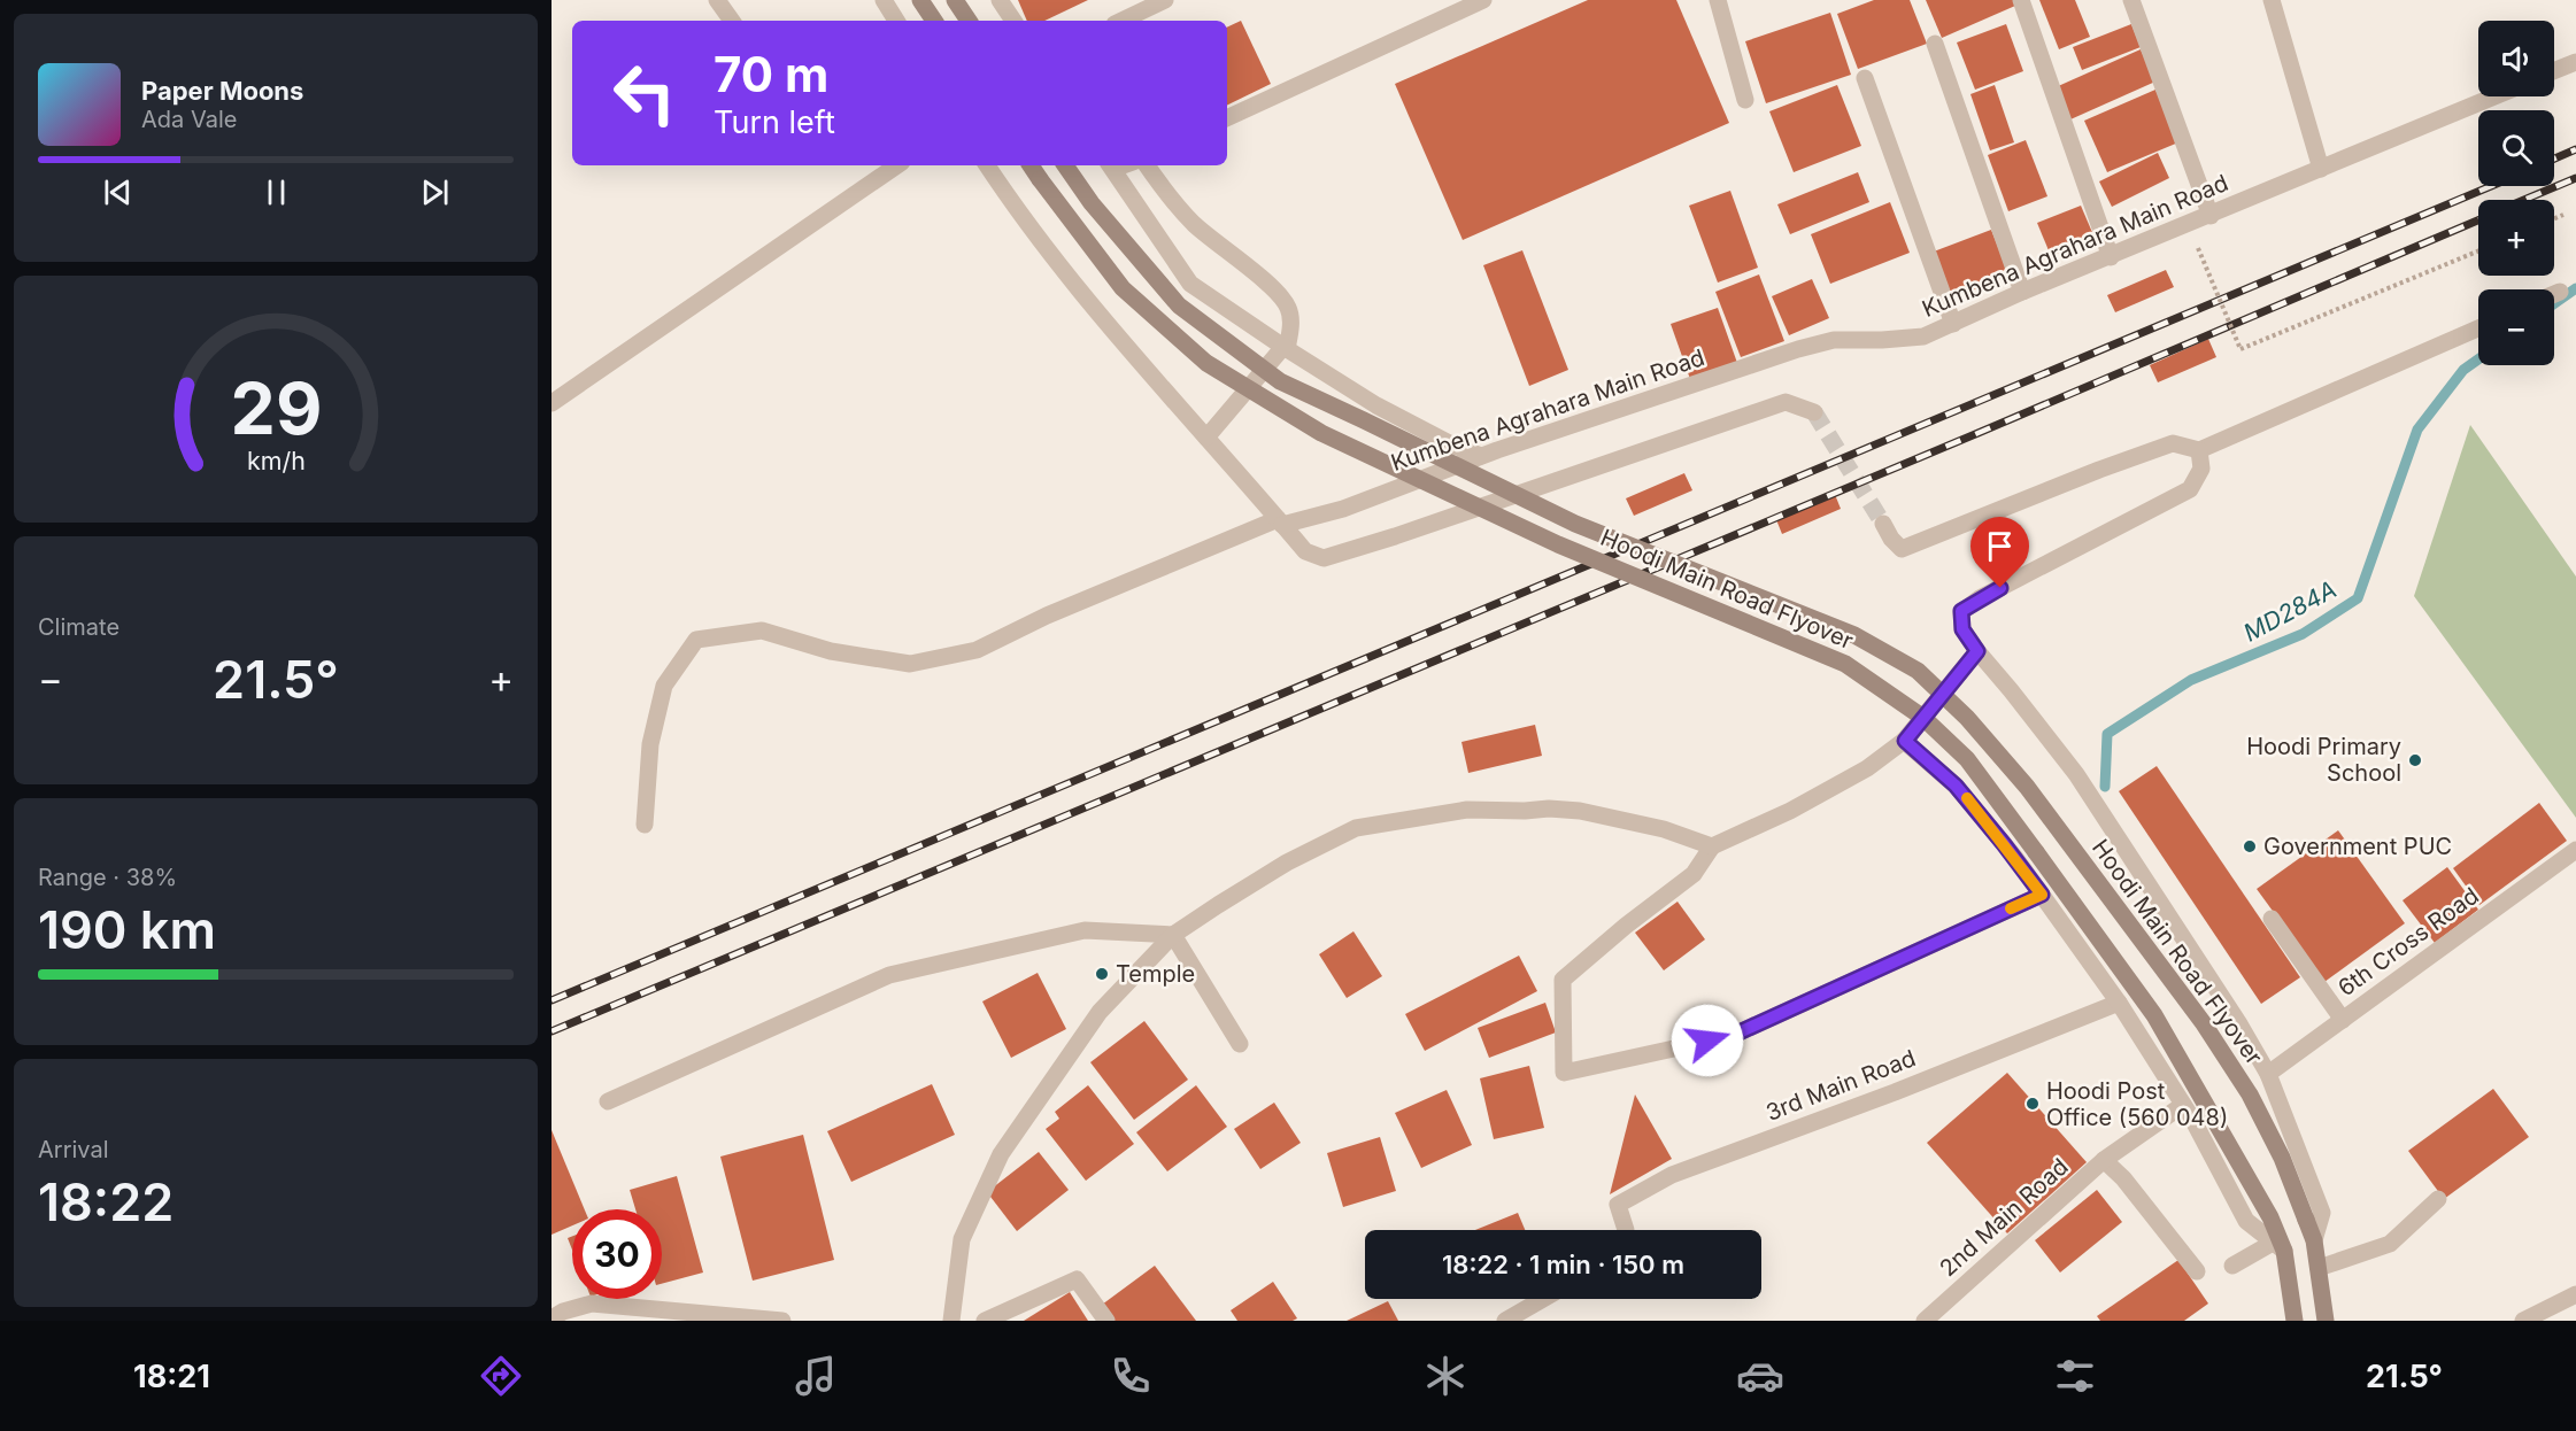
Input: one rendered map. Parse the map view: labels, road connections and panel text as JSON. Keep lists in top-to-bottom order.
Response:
{
  "streets": {
    "main road": ["Hoodi Main Road Flyover"],
    "street": [
      "Kumbena Agrahara Main Road",
      "6th Cross Road",
      "3rd Main Road",
      "2nd Main Road"
    ]
  },
  "water": ["MD284A"],
  "places": [
    "Hoodi Primary School",
    "Government PUC",
    "Temple",
    "Hoodi Post Office (560 048)"
  ],
  "page": {
    "map_buttons": ["+", "−"],
    "turn": ["70 m", "Turn left"],
    "song": ["Paper Moons", "Ada Vale"],
    "tile": [
      "Climate",
      ["Range · 38%", "190 km"],
      ["Arrival", "18:22"]
    ],
    "heat": ["−", "21.5°", "+"],
    "limit": "30",
    "trip": "18:22 · 1 min · 150 m",
    "tabs": ["18:21", "21.5°"],
    "gauge": ["29", "km/h"]
  }
}
